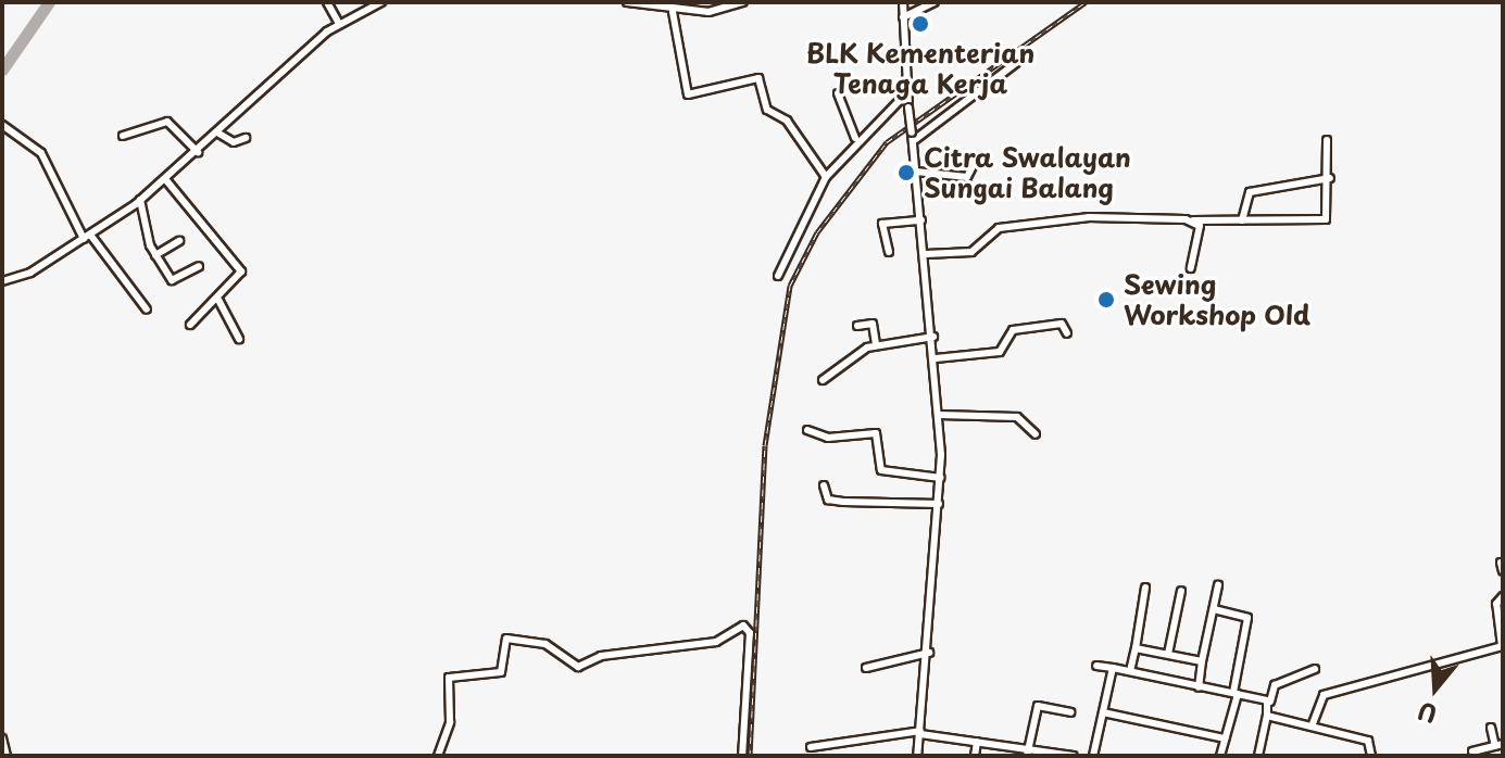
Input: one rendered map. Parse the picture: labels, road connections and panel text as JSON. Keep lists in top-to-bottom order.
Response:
{
  "places": ["BLK Kementerian Tenaga Kerja", "Citra Swalayan Sungai Balang", "Sewing Workshop Old"],
  "north": "bottom"
}
